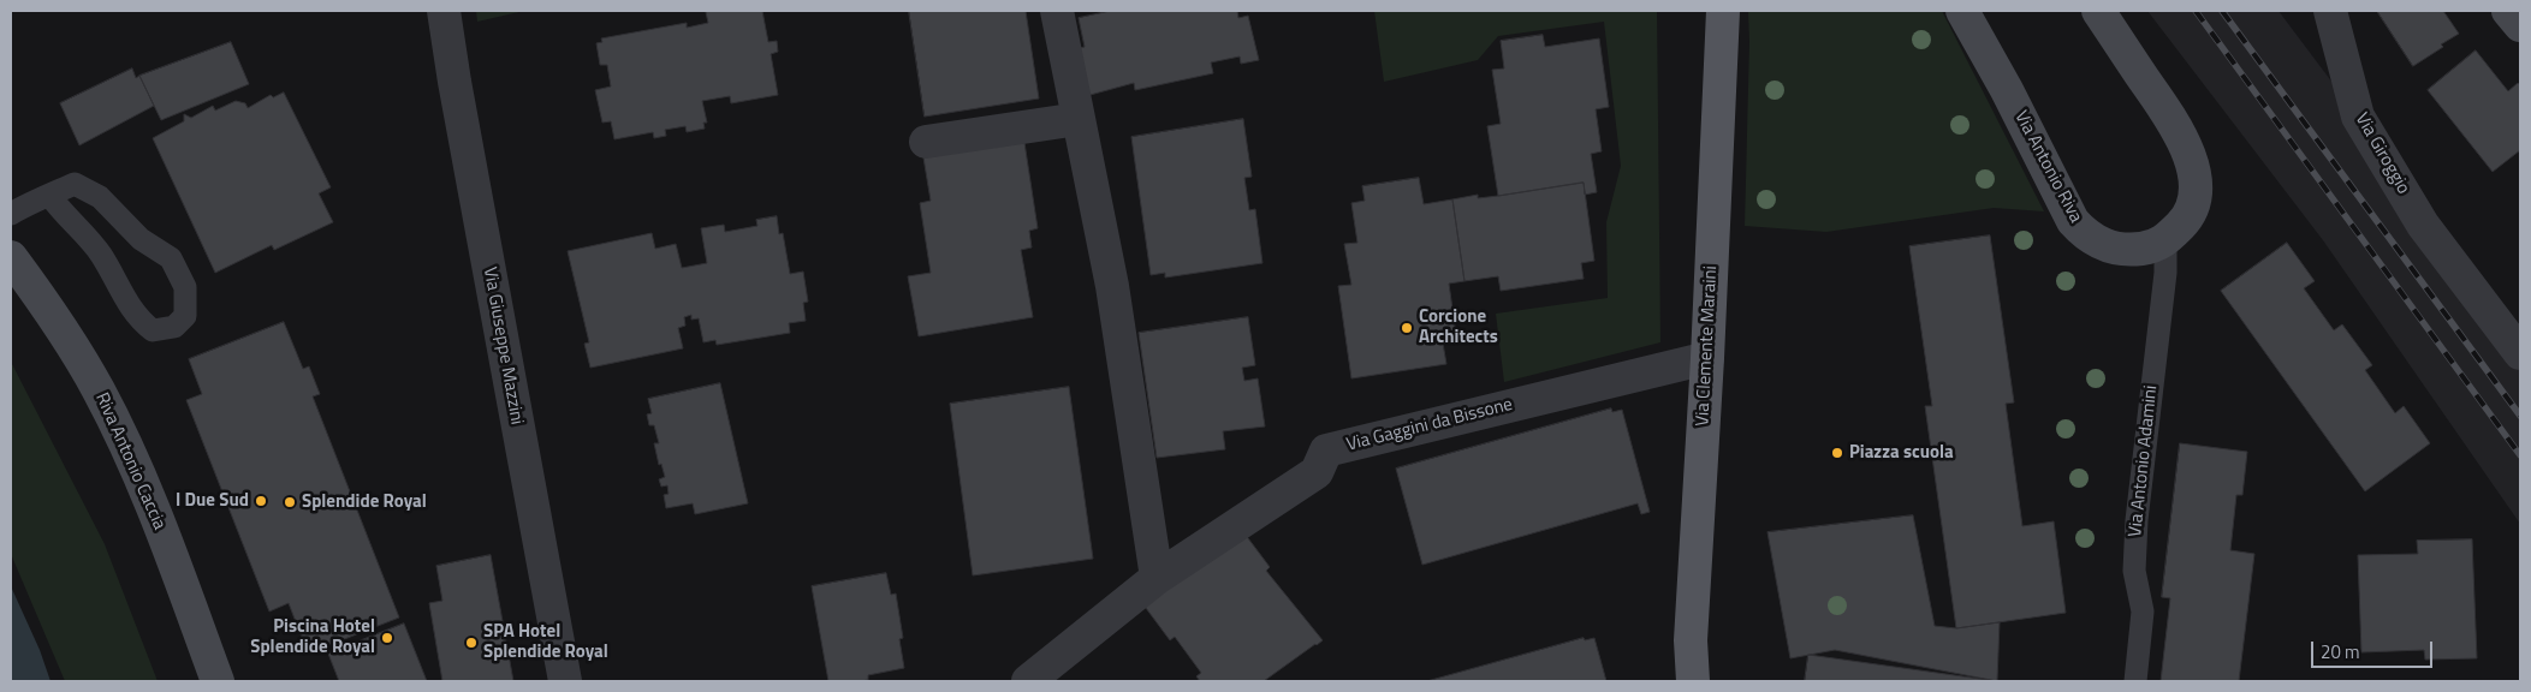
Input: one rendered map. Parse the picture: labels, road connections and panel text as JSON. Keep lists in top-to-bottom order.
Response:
{
  "streets": {
    "main road": ["Via Antonio Riva", "Via Clemente Maraini", "Riva Antonio Caccia"],
    "street": ["Via Giroggio", "Via Giuseppe Mazzini", "Via Gaggini da Bissone"],
    "lane": ["Via Antonio Adamini"]
  },
  "crossings": [
    ["Via Antonio Riva", "Via Antonio Adamini"],
    ["Via Clemente Maraini", "Via Gaggini da Bissone"]
  ],
  "places": [
    "Corcione Architects",
    "Piazza scuola",
    "I Due Sud",
    "Splendide Royal",
    "Piscina Hotel Splendide Royal",
    "SPA Hotel Splendide Royal"
  ],
  "scale_bar": "20 m"
}
